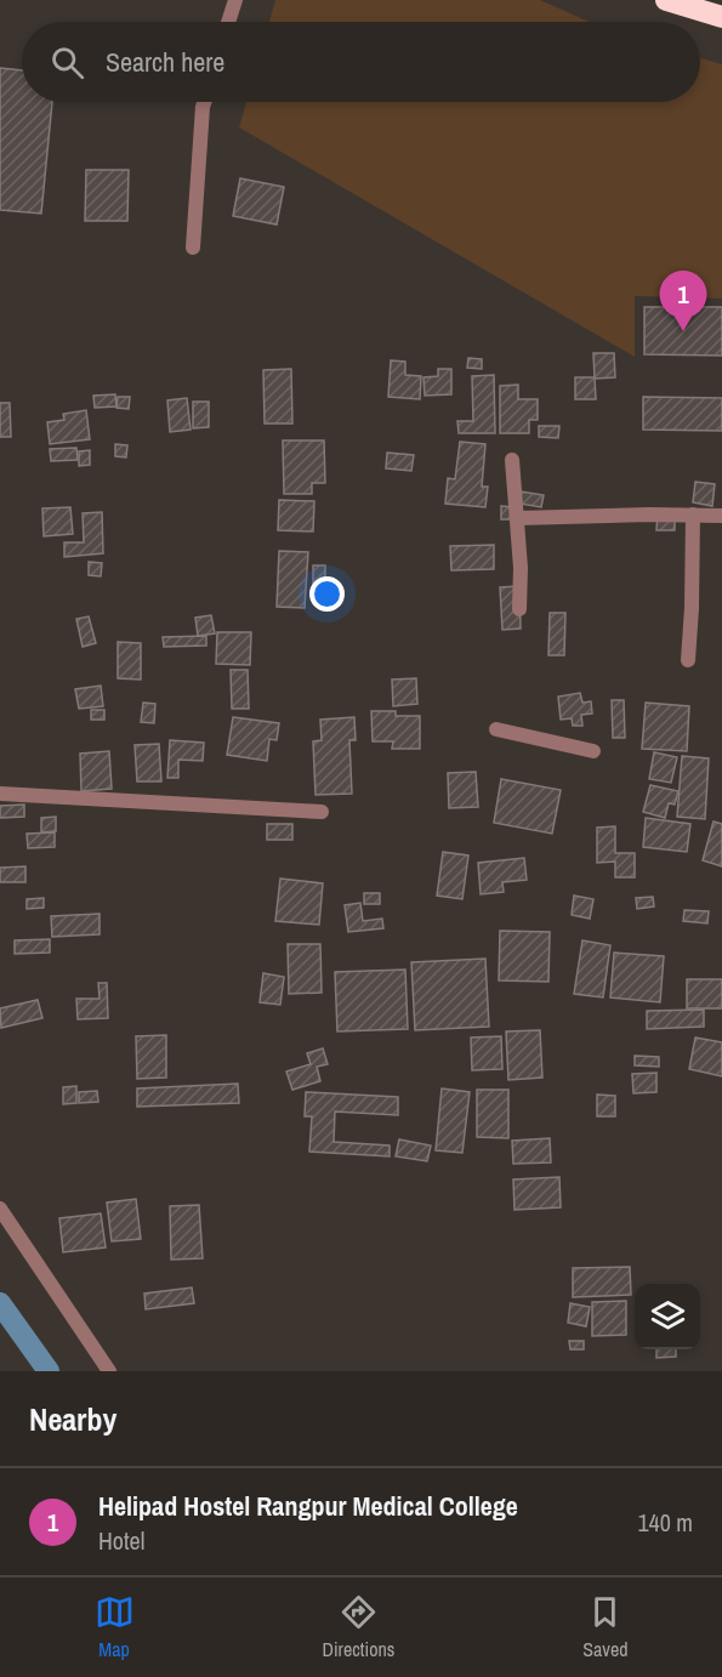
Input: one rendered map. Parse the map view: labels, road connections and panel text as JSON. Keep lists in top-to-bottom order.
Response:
{
  "page": {
    "search": "Search here",
    "pins": "1",
    "heading": "Nearby",
    "list": [
      {
        "mark": "1",
        "name": "Helipad Hostel Rangpur Medical College",
        "note": "Hotel",
        "value": "140 m"
      }
    ],
    "nav": ["Map", "Directions", "Saved"]
  }
}
